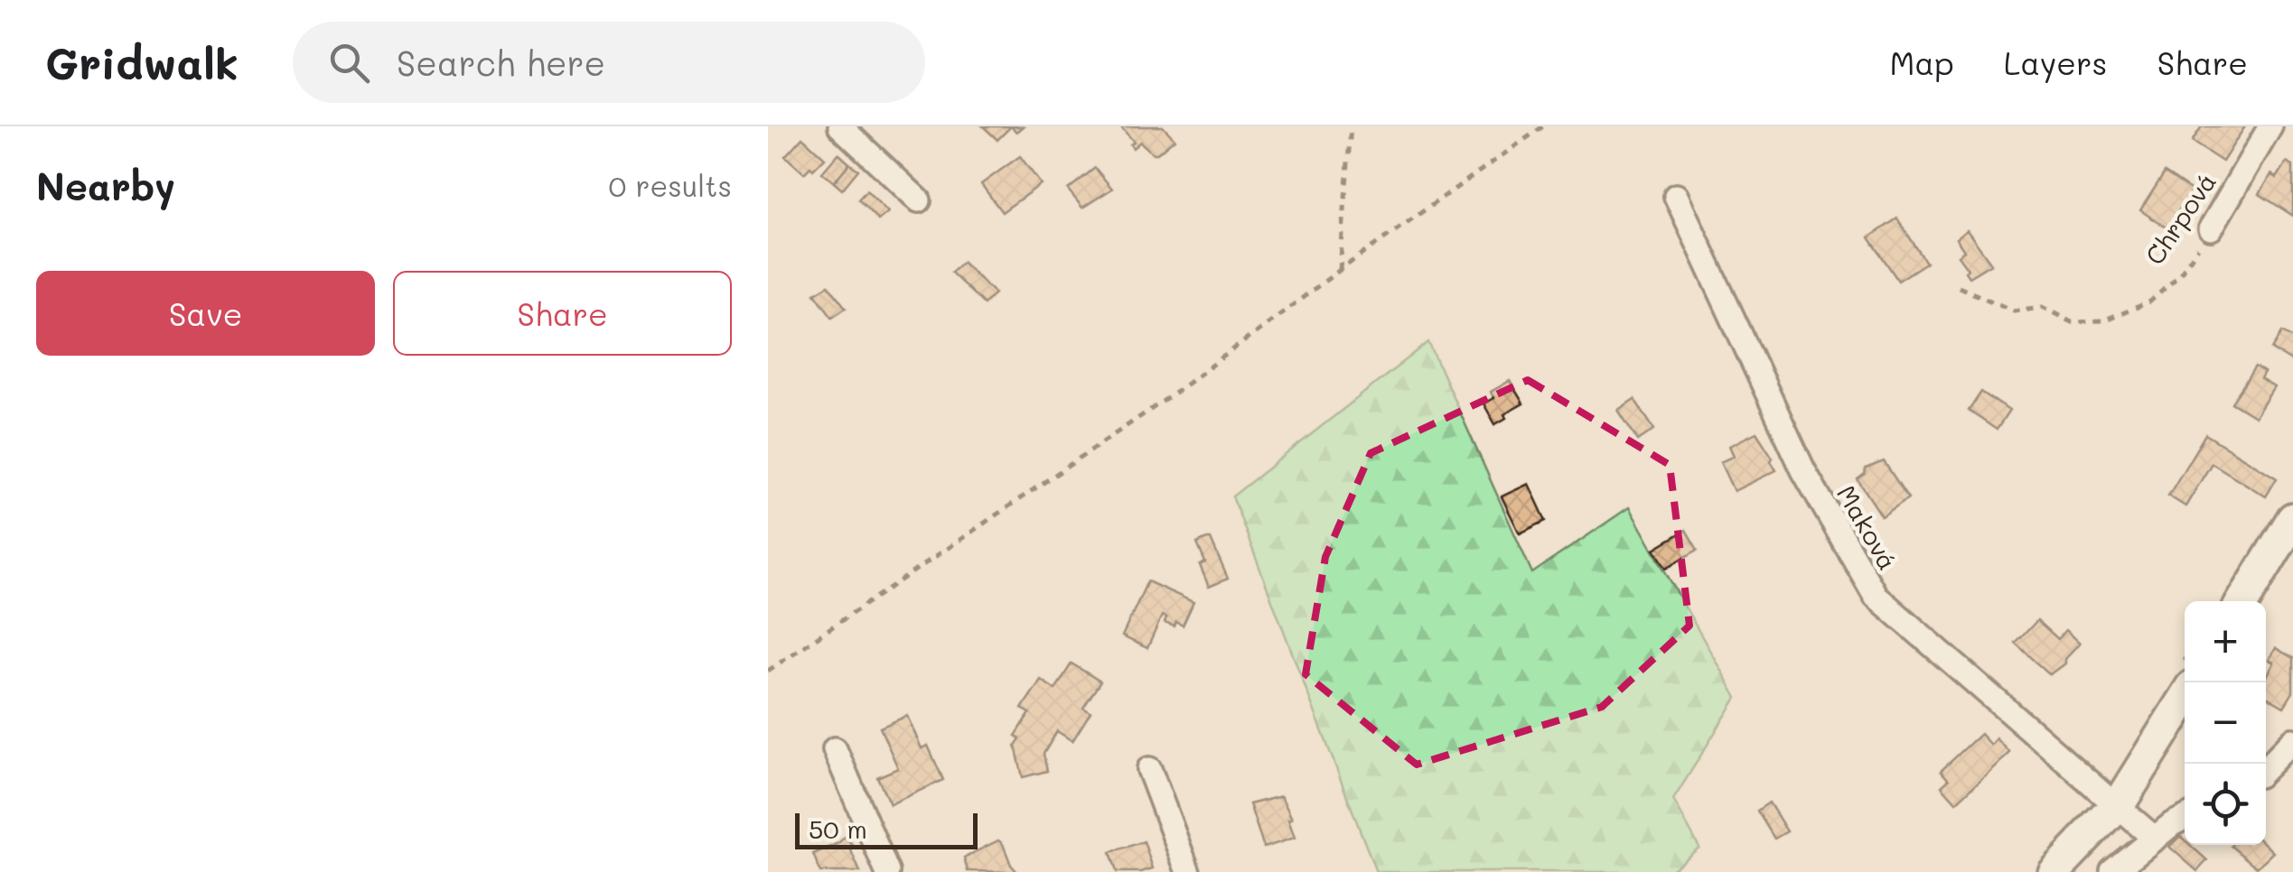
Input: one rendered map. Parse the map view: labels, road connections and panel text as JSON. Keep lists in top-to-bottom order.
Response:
{
  "streets": {
    "street": ["Chrpová", "Maková"]
  },
  "scale_bar": "50 m",
  "page": {
    "header": "Gridwalk",
    "search": "Search here",
    "nav": ["Map", "Layers", "Share"],
    "heading": ["Nearby", "0 results"],
    "buttons": ["Save", "Share"],
    "map_buttons": ["+", "−"],
    "scale": "50 m"
  }
}
